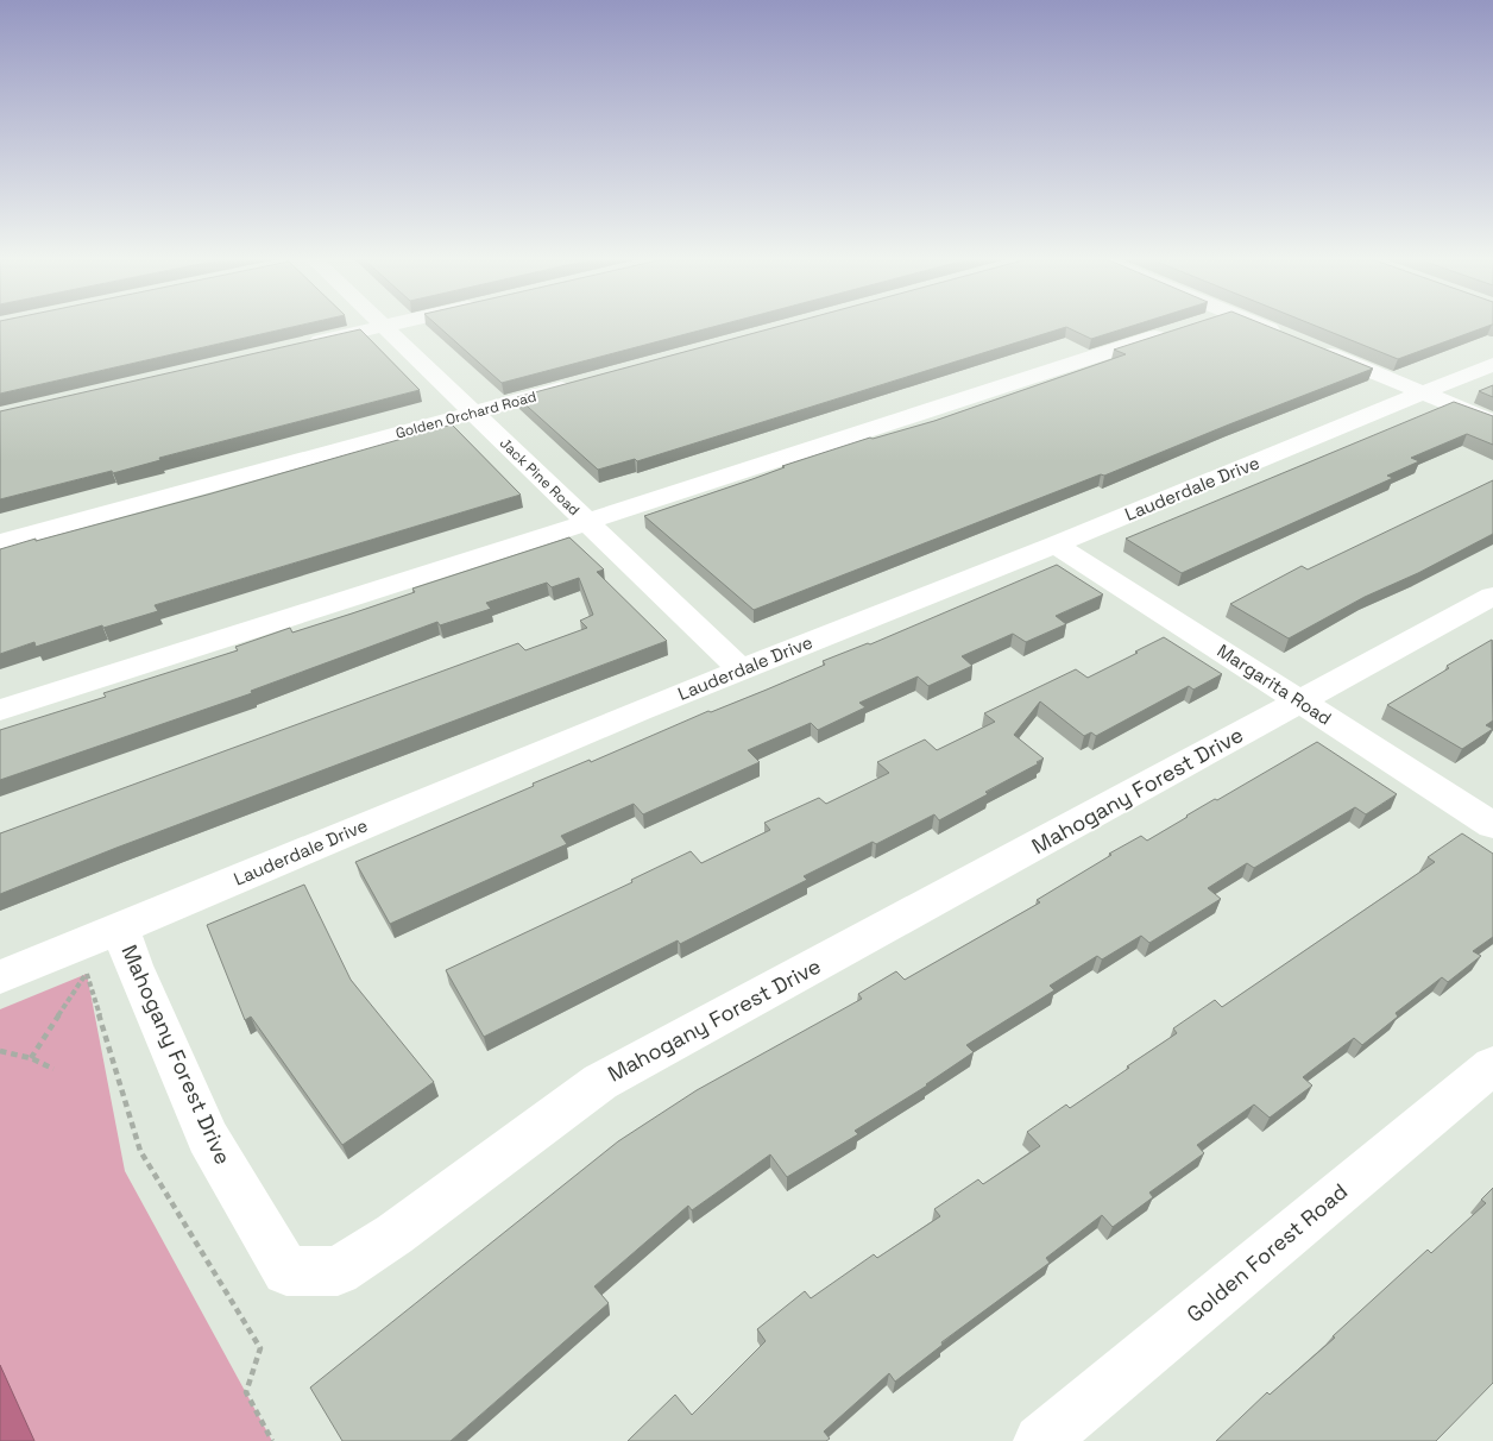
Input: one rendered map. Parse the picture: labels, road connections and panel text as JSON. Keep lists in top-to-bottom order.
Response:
{
  "streets": {
    "street": [
      "Golden Orchard Road",
      "Jack Pine Road",
      "Lauderdale Drive",
      "Margarita Road",
      "Mahogany Forest Drive",
      "Golden Forest Road"
    ]
  },
  "crossings": [
    ["Golden Orchard Road", "Jack Pine Road"],
    ["Jack Pine Road", "Lauderdale Drive"],
    ["Lauderdale Drive", "Margarita Road"],
    ["Lauderdale Drive", "Mahogany Forest Drive"],
    ["Margarita Road", "Mahogany Forest Drive"]
  ]
}
